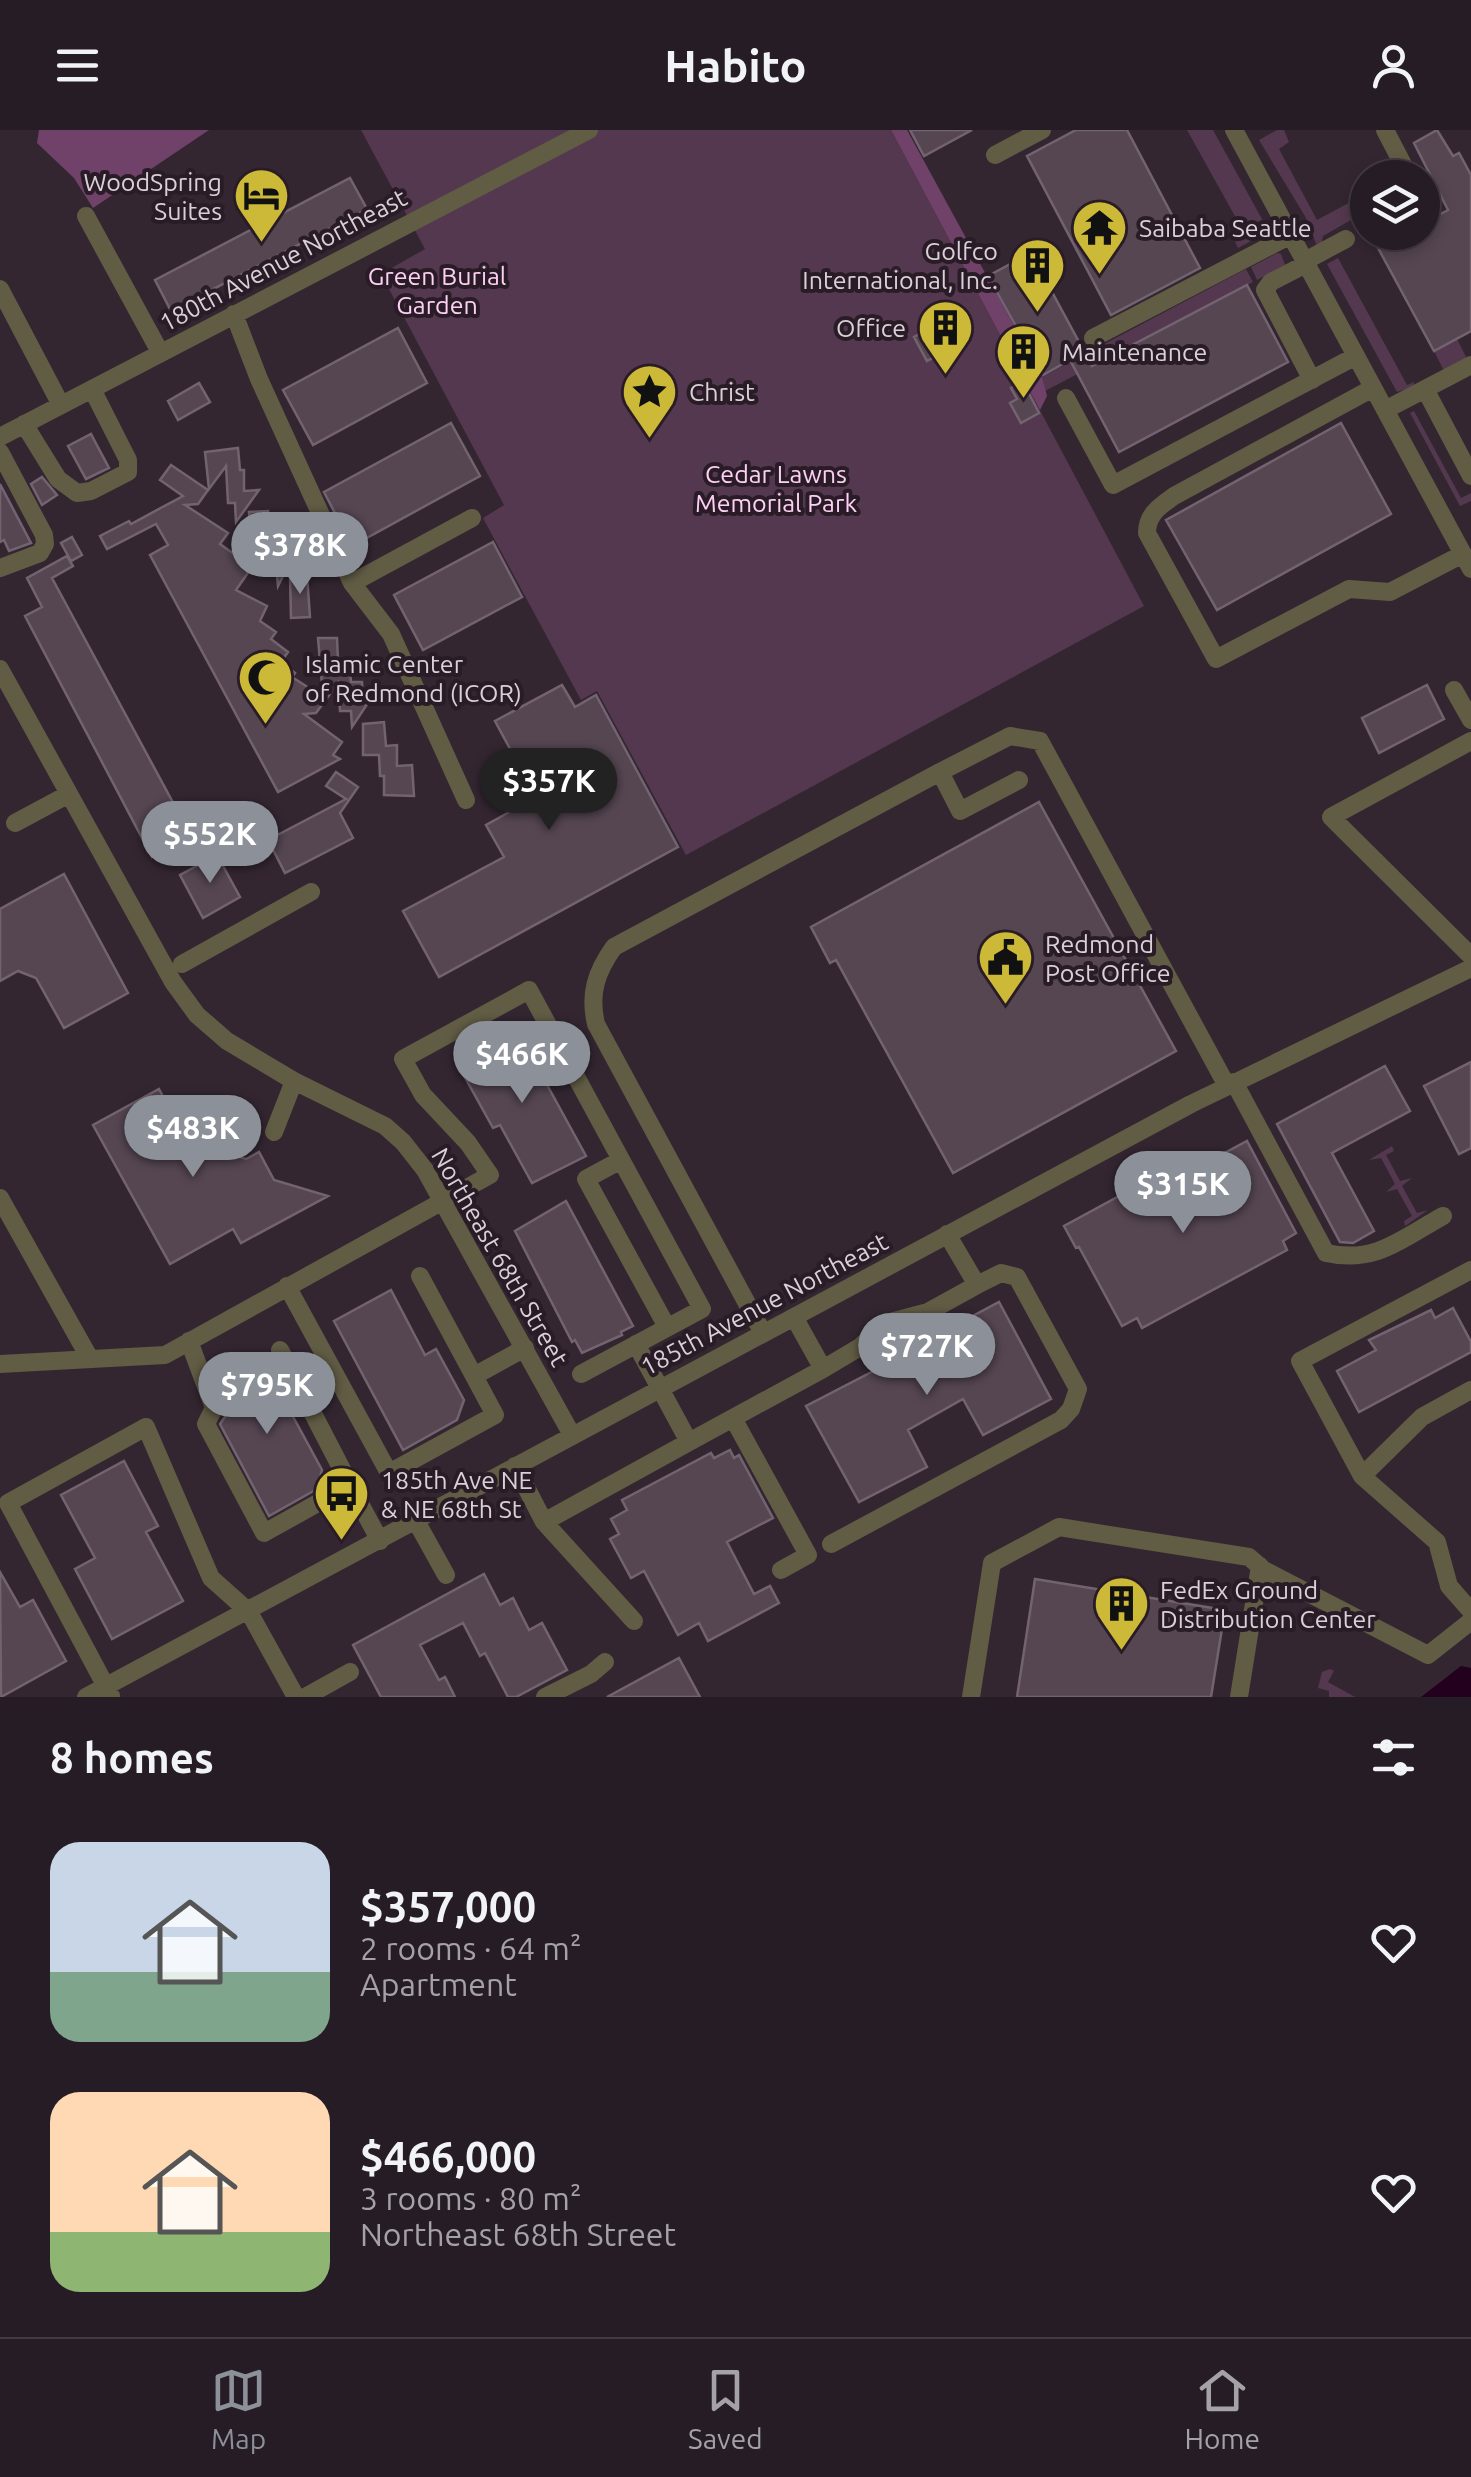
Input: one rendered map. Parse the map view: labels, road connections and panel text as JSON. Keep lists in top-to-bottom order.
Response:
{
  "streets": {
    "street": ["180th Avenue Northeast", "Northeast 68th Street", "185th Avenue Northeast"]
  },
  "crossings": [
    ["Northeast 68th Street", "185th Avenue Northeast"]
  ],
  "parks": ["Green Burial Garden", "Cedar Lawns Memorial Park"],
  "places": {
    "hotel": ["WoodSpring Suites"],
    "temple": ["Saibaba Seattle"],
    "building": [
      "Golfco International, Inc.",
      "Office",
      "Maintenance",
      "FedEx Ground Distribution Center"
    ],
    "place": ["Christ"],
    "mosque": ["Islamic Center of Redmond (ICOR)"],
    "public building": ["Redmond Post Office"],
    "bus stop": ["185th Ave NE & NE 68th St"]
  },
  "page": {
    "header": "Habito",
    "price": [
      "$378K",
      "$357K",
      "$552K",
      "$466K",
      "$483K",
      "$315K",
      "$727K",
      "$795K"
    ],
    "heading": "8 homes",
    "list": [
      {
        "name": "$357,000",
        "note": "2 rooms · 64 m² · Apartment"
      },
      {
        "name": "$466,000",
        "note": "3 rooms · 80 m² · Northeast 68th Street"
      }
    ],
    "tabs": ["Map", "Saved", "Home"]
  }
}
